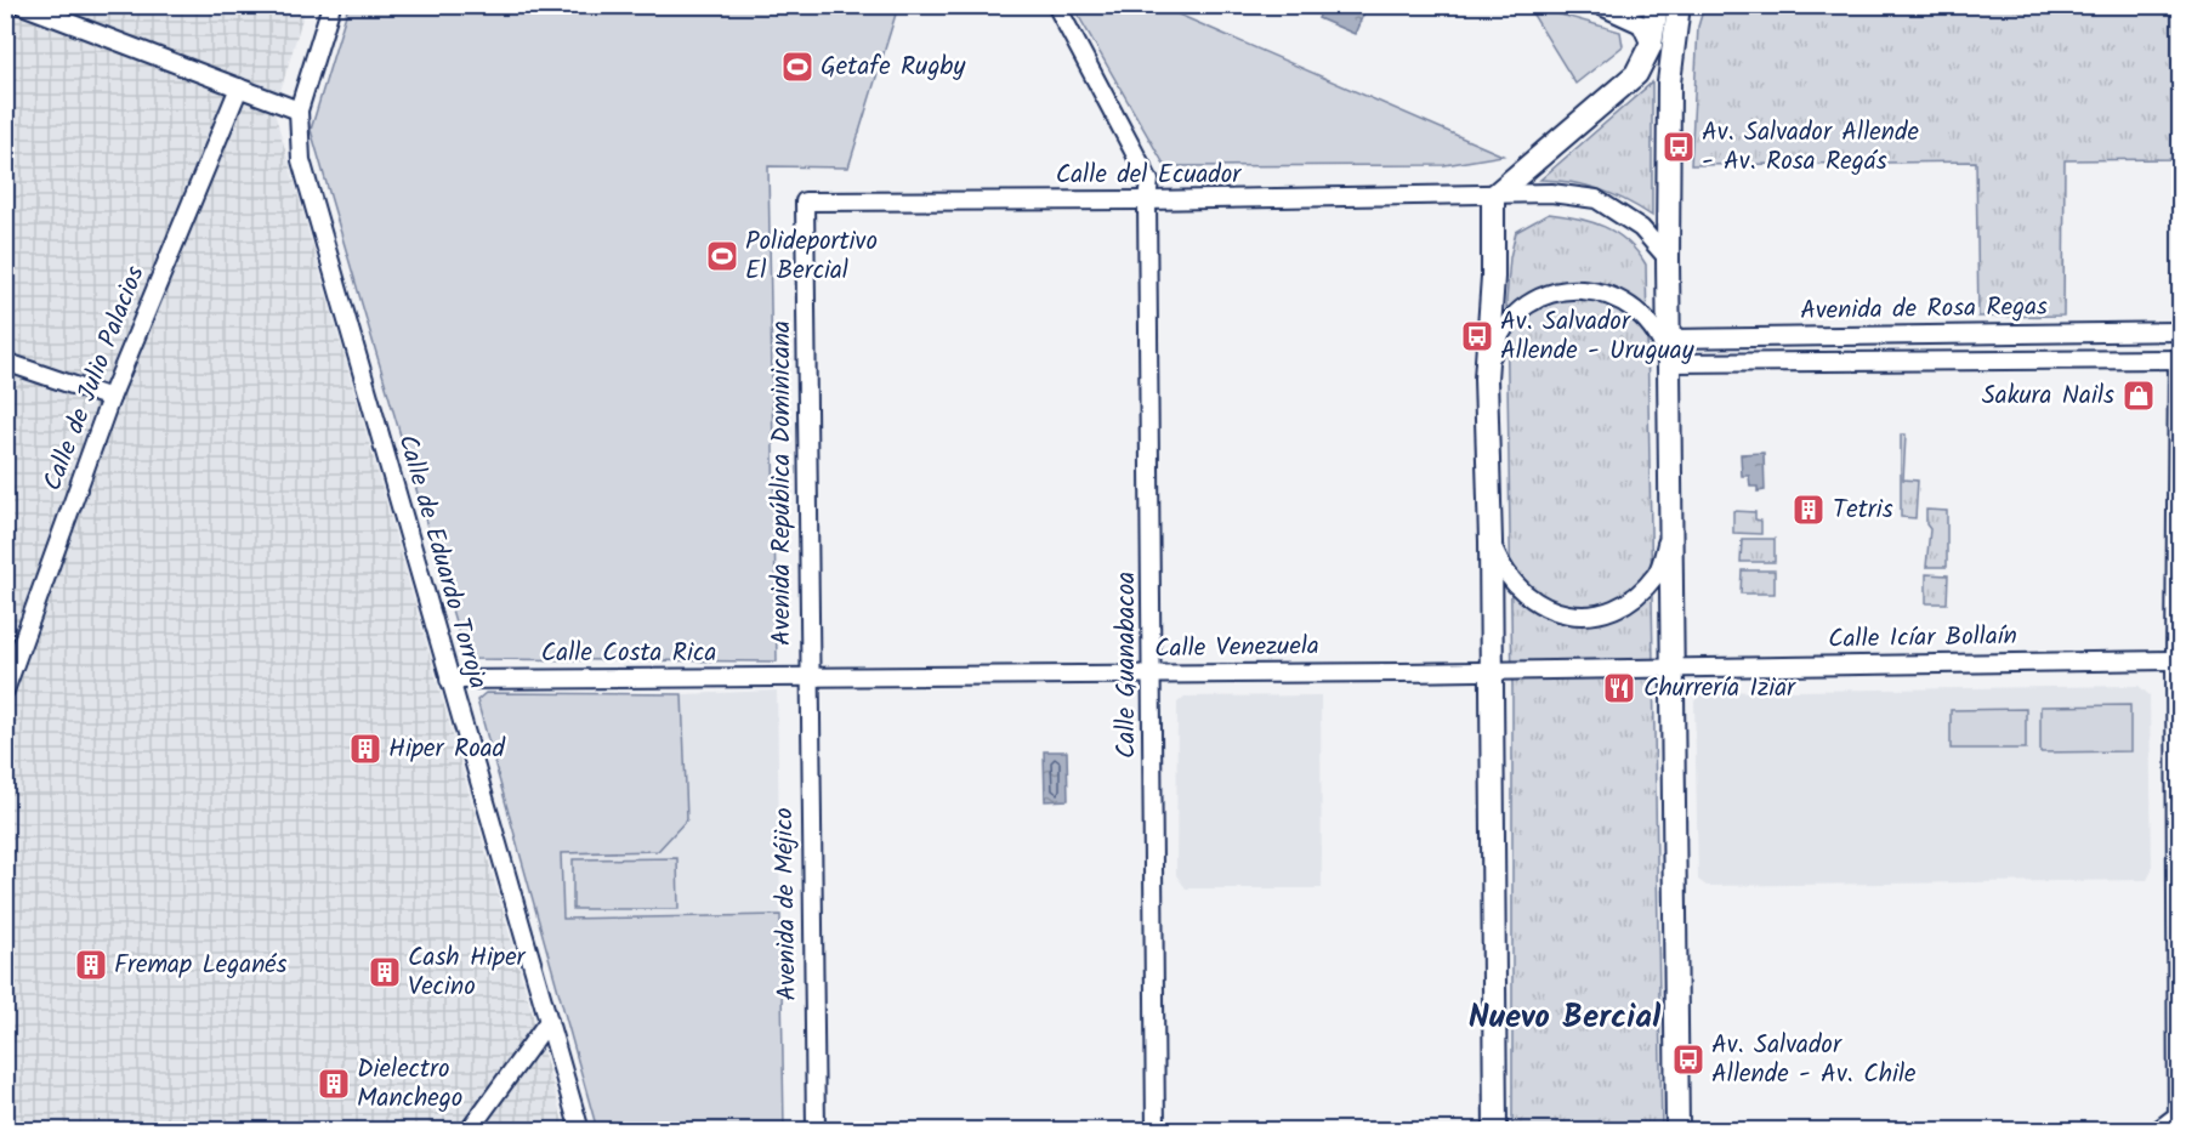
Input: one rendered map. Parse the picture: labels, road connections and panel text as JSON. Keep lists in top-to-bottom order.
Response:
{
  "streets": {
    "street": [
      "Calle del Ecuador",
      "Avenida de Rosa Regas",
      "Calle de Julio Palacios",
      "Avenida República Dominicana",
      "Calle de Eduardo Torroja",
      "Calle Icíar Bollaín",
      "Calle Venezuela",
      "Calle Costa Rica",
      "Calle Guanabacoa",
      "Avenida de Méjico"
    ]
  },
  "crossings": [
    ["Calle del Ecuador", "Avenida República Dominicana"],
    ["Calle del Ecuador", "Calle Guanabacoa"],
    ["Avenida República Dominicana", "Calle Venezuela"],
    ["Avenida República Dominicana", "Calle Costa Rica"],
    ["Avenida República Dominicana", "Avenida de Méjico"],
    ["Calle de Eduardo Torroja", "Calle Costa Rica"],
    ["Calle Icíar Bollaín", "Calle Venezuela"],
    ["Calle Venezuela", "Calle Costa Rica"],
    ["Calle Venezuela", "Calle Guanabacoa"],
    ["Calle Venezuela", "Avenida de Méjico"],
    ["Calle Costa Rica", "Avenida de Méjico"]
  ],
  "districts": ["Nuevo Bercial"],
  "places": {
    "sports": ["Getafe Rugby", "Polideportivo El Bercial"],
    "bus stop": ["Av. Salvador Allende - Av. Rosa Regás", "Av. Salvador Allende - Uruguay", "Av. Salvador Allende - Av. Chile"],
    "shop": ["Sakura Nails"],
    "building": [
      "Tetris",
      "Hiper Road",
      "Fremap Leganés",
      "Cash Hiper Vecino",
      "Dielectro Manchego"
    ],
    "restaurant": ["Churrería Iziar"]
  }
}
